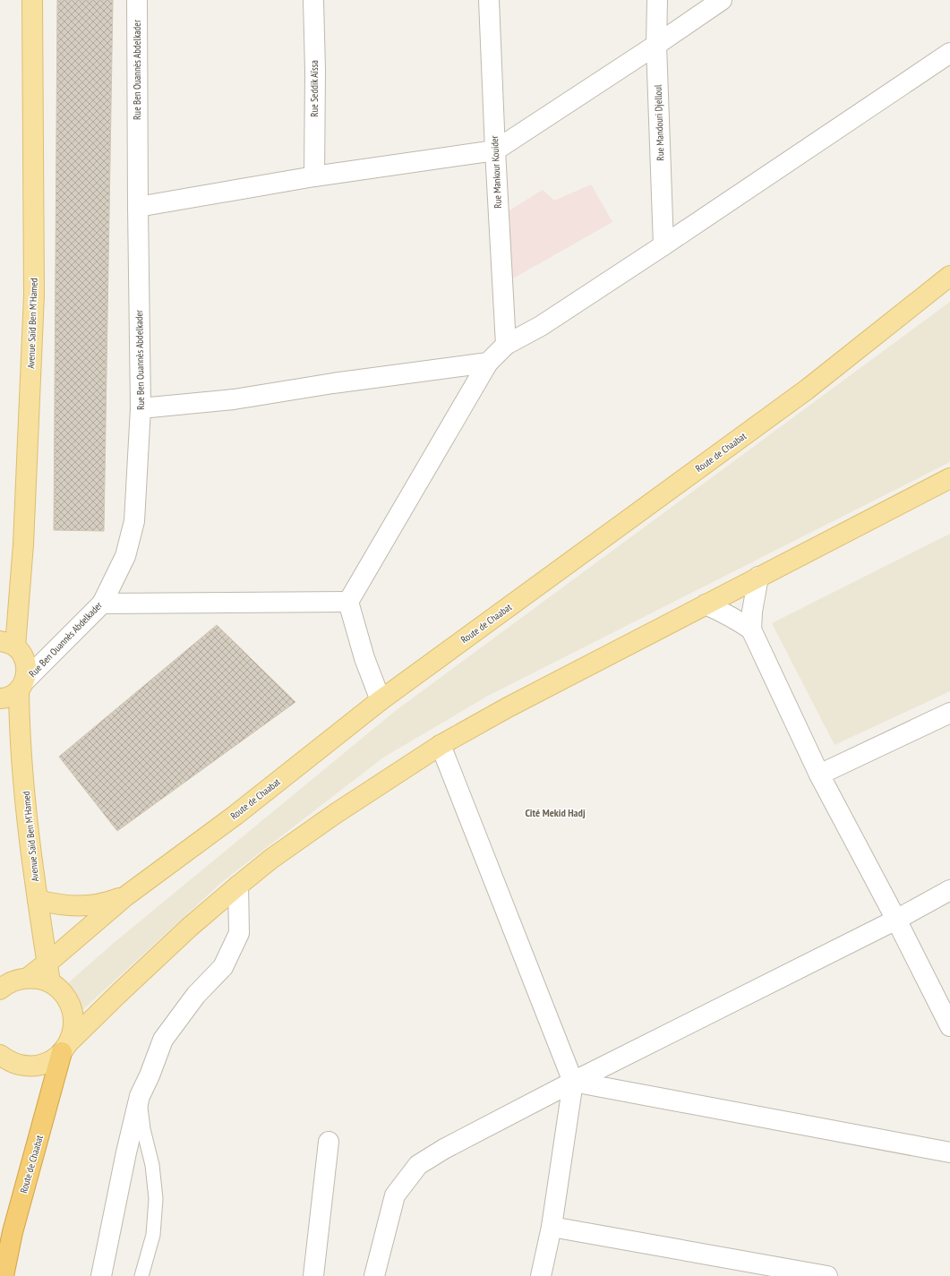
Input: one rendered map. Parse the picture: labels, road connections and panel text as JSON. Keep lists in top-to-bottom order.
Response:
{
  "streets": {
    "highway": ["Route de Chaabat"],
    "main road": ["Avenue Saïd Ben M'Hamed"],
    "street": [
      "Rue Ben Ouannès Abdelkader",
      "Rue Seddik Aïssa",
      "Rue Mandouri Djelloul",
      "Rue Mankour Kouider"
    ]
  },
  "crossings": [
    ["Rue Ben Ouannès Abdelkader", "Avenue Saïd Ben M'Hamed"],
    ["Avenue Saïd Ben M'Hamed", "Route de Chaabat"]
  ],
  "districts": ["Cité Mekid Hadj"]
}
